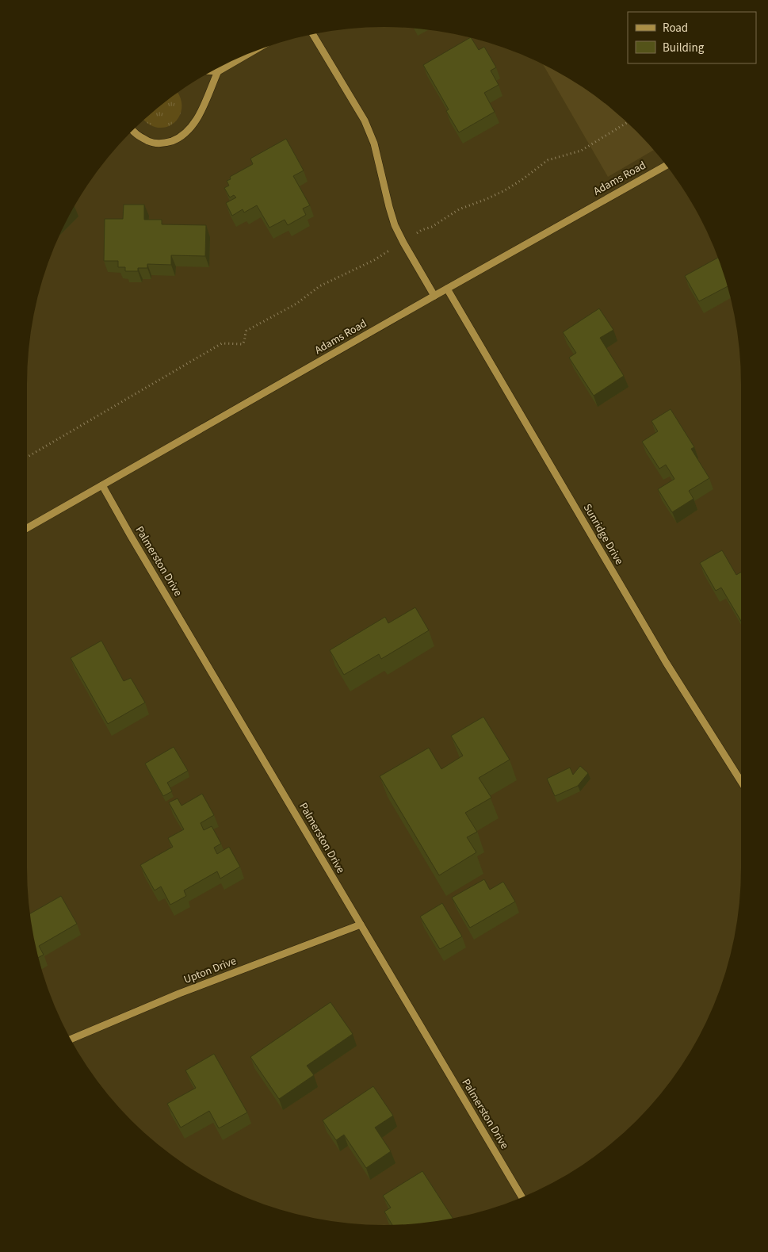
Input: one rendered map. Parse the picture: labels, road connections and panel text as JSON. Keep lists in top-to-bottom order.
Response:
{
  "streets": {
    "street": [
      "Adams Road",
      "Sunridge Drive",
      "Palmerston Drive",
      "Upton Drive"
    ]
  },
  "crossings": [
    ["Adams Road", "Sunridge Drive"],
    ["Adams Road", "Palmerston Drive"],
    ["Palmerston Drive", "Upton Drive"]
  ],
  "legend": ["Road", "Building"]
}
